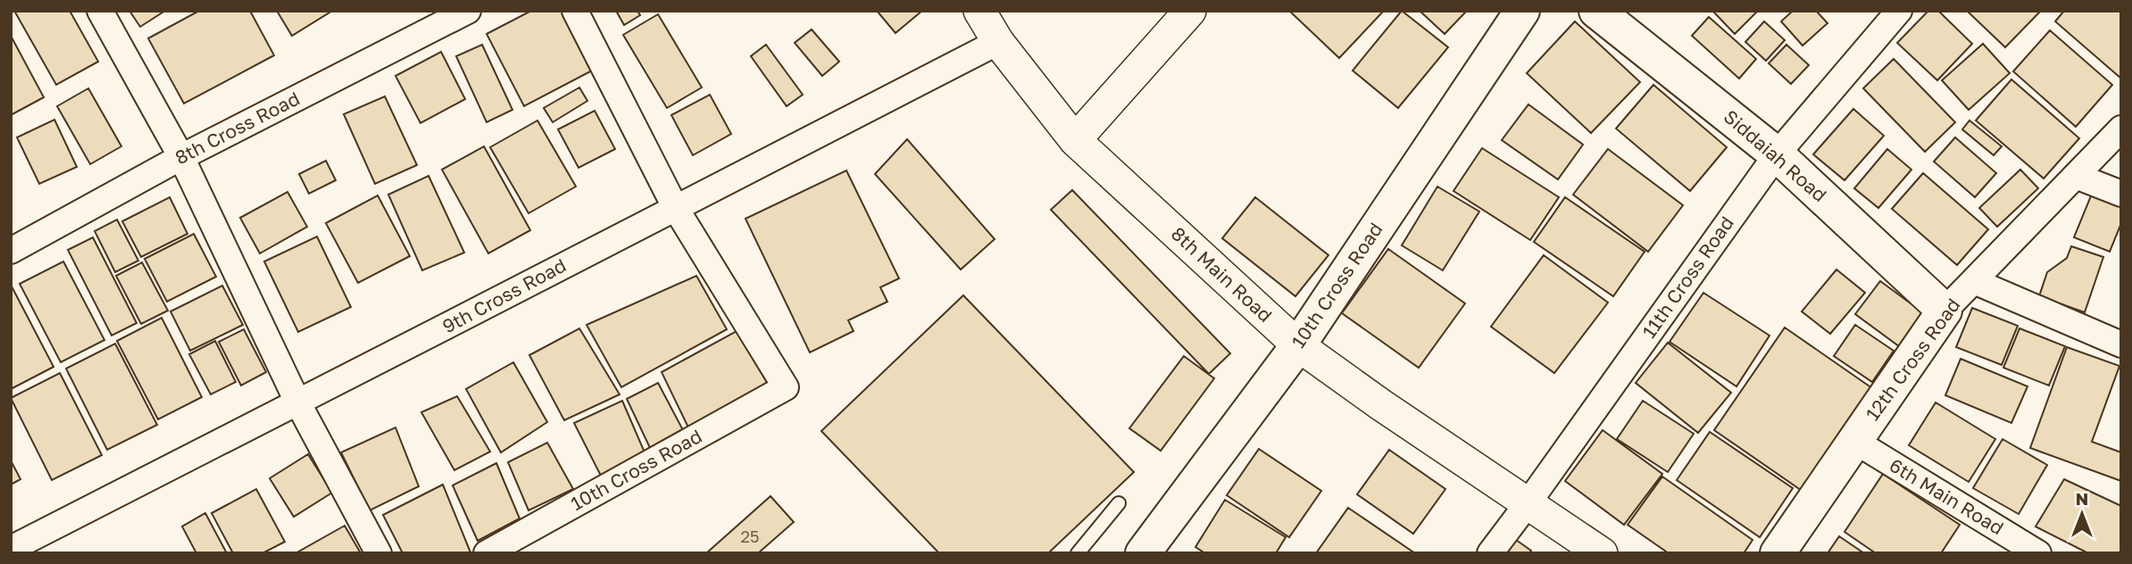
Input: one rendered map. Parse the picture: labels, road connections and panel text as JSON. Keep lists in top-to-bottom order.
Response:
{
  "streets": {
    "main road": ["Siddaiah Road", "10th Cross Road", "12th Cross Road"],
    "street": [
      "8th Cross Road",
      "8th Main Road",
      "11th Cross Road",
      "9th Cross Road",
      "6th Main Road"
    ]
  },
  "crossings": [
    ["Siddaiah Road", "11th Cross Road"],
    ["Siddaiah Road", "12th Cross Road"],
    ["8th Main Road", "11th Cross Road"],
    ["8th Main Road", "10th Cross Road"],
    ["8th Main Road", "9th Cross Road"],
    ["10th Cross Road", "9th Cross Road"],
    ["12th Cross Road", "6th Main Road"]
  ],
  "house_numbers": ["25"],
  "north": "top"
}
